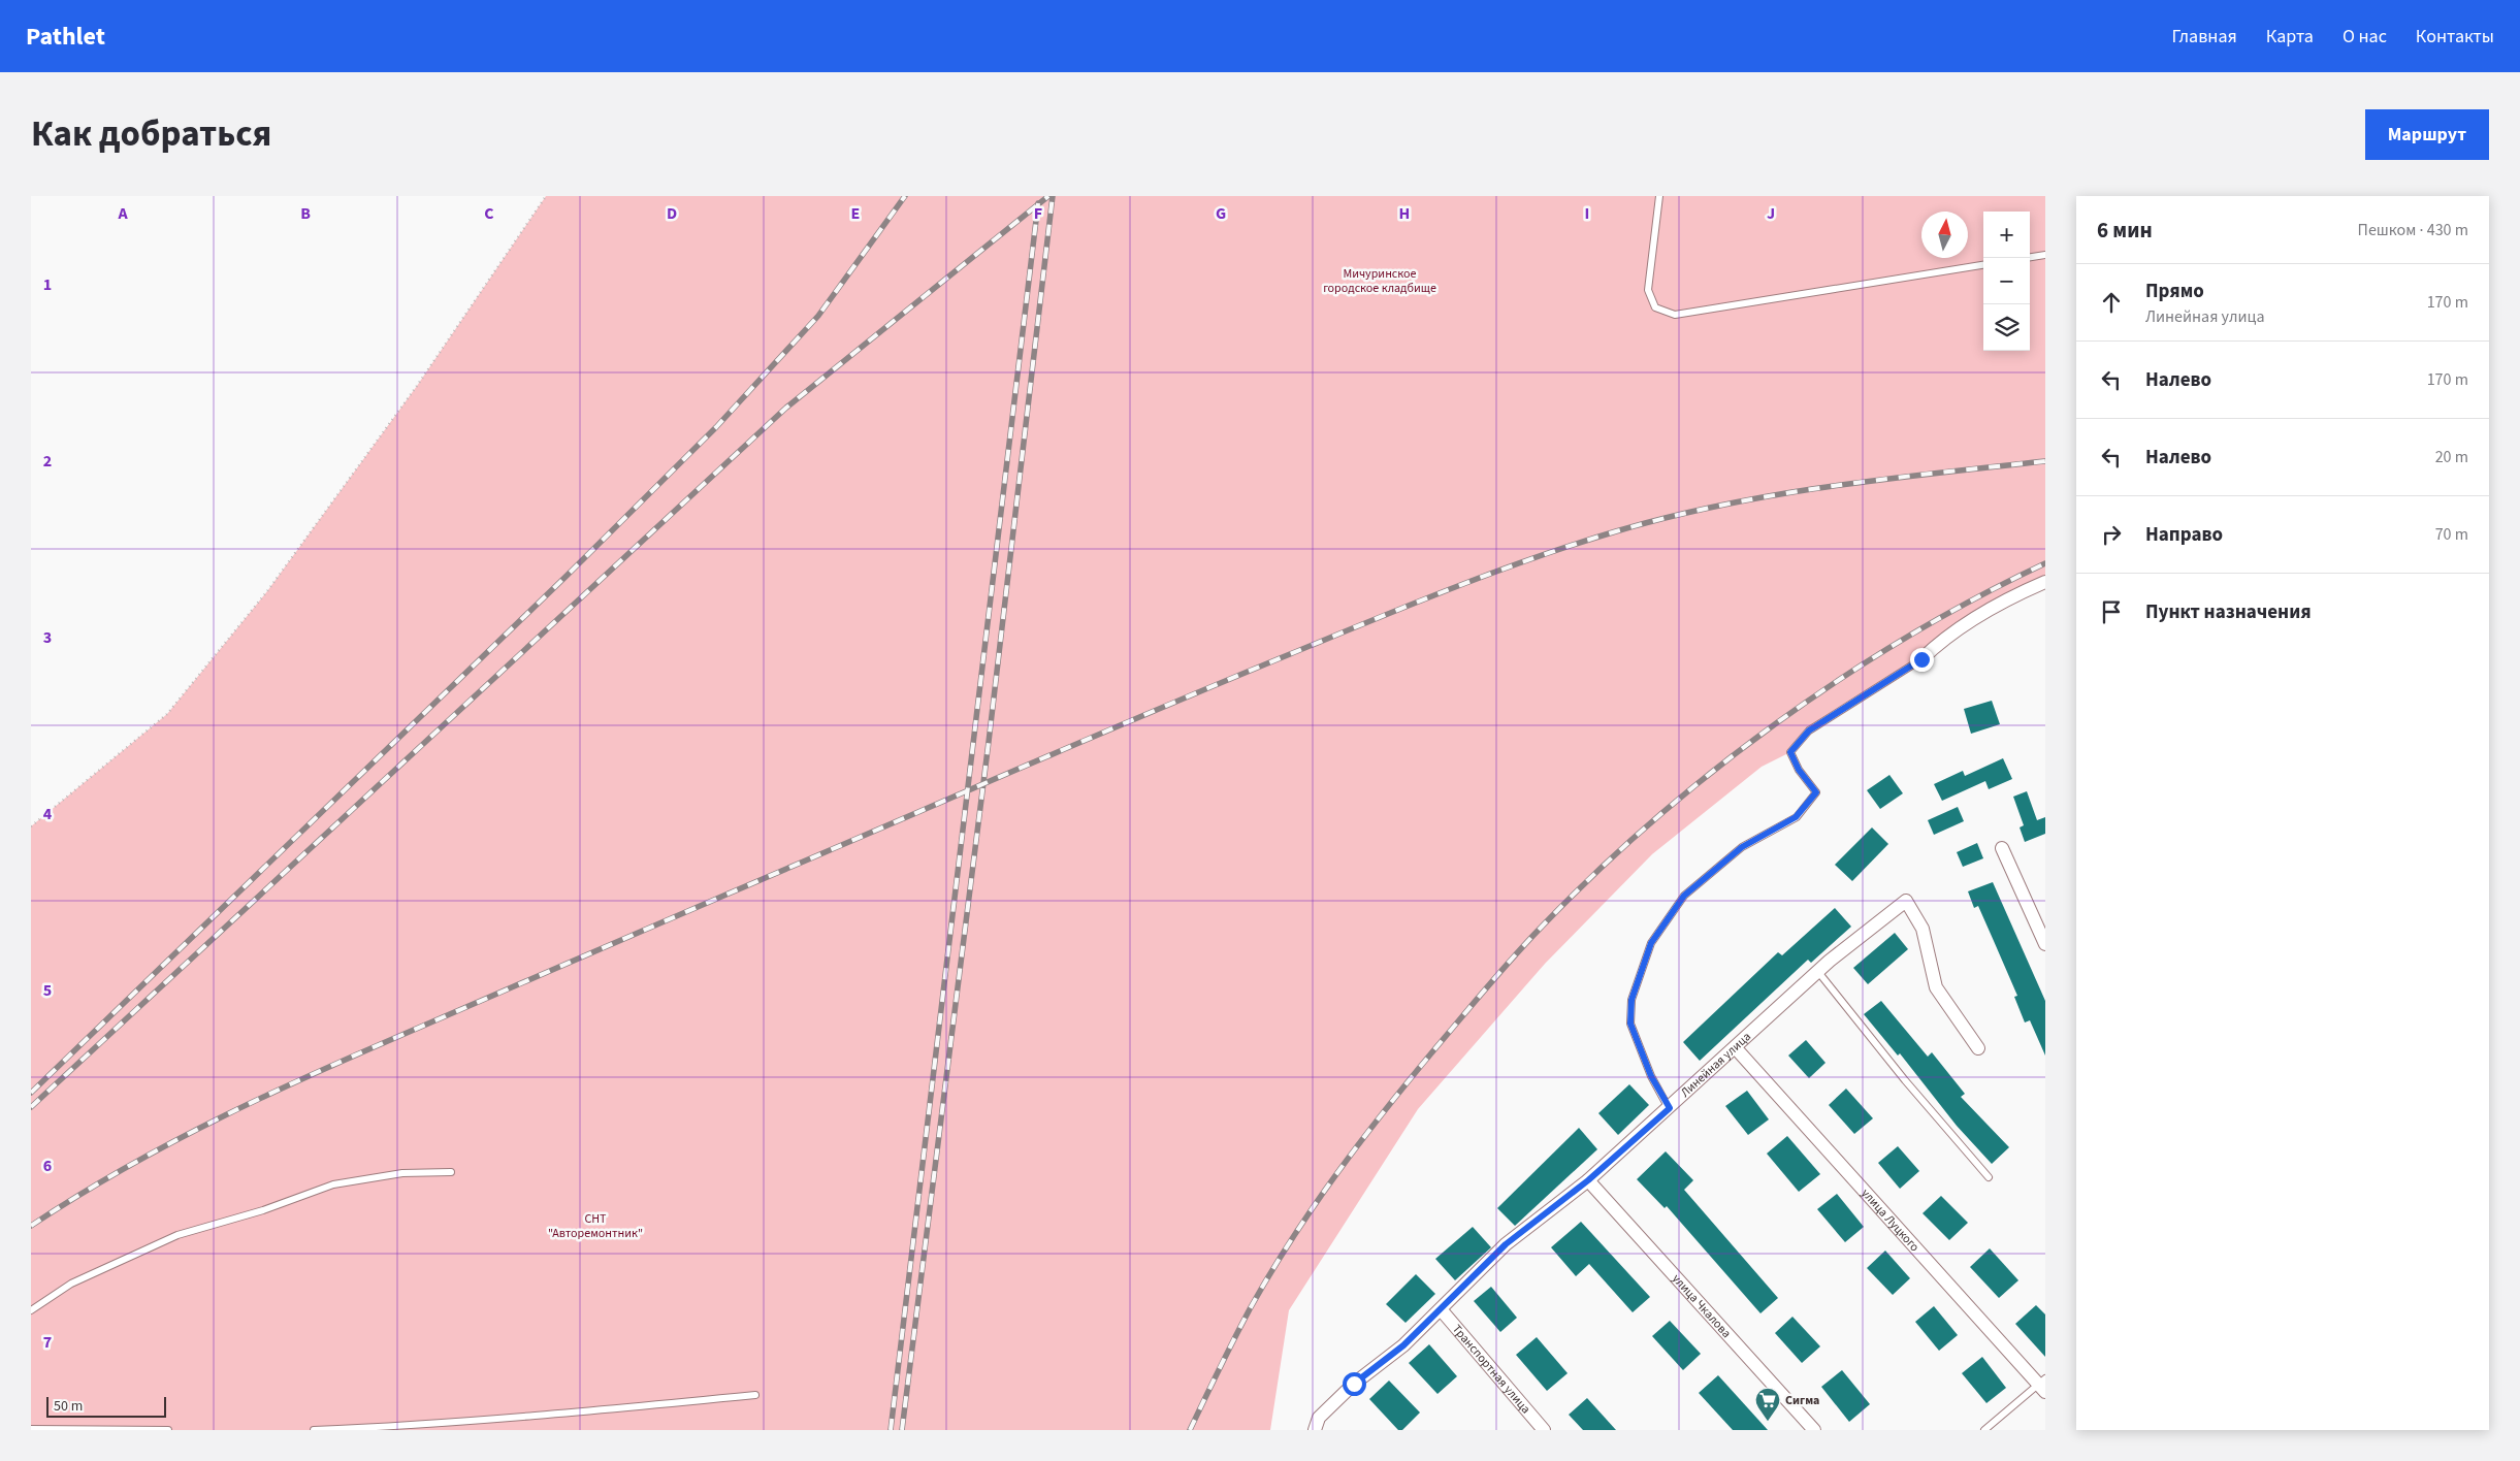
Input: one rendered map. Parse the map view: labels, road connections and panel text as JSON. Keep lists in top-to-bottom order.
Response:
{
  "streets": {
    "street": [
      "Линейная улица",
      "улица Луцкого",
      "улица Чкалова",
      "Транспортная улица"
    ]
  },
  "crossings": [
    ["Линейная улица", "улица Луцкого"],
    ["Линейная улица", "улица Чкалова"],
    ["Линейная улица", "Транспортная улица"]
  ],
  "parks": ["Мичуринское городское кладбище", "СНТ \"Авторемонтник\""],
  "places": {
    "supermarket": ["Сигма"]
  },
  "scale_bar": "50 m",
  "north": "top",
  "page": {
    "header": "Pathlet",
    "nav": [
      "Главная",
      "Карта",
      "О нас",
      "Контакты"
    ],
    "title": "Как добраться",
    "buttons": "Маршрут",
    "heading": ["6 мин", "Пешком · 430 m"],
    "map_buttons": ["+", "−"],
    "list": [
      ["Прямо", "Линейная улица", "170 m"],
      ["Налево", "170 m"],
      ["Налево", "20 m"],
      ["Направо", "70 m"],
      "Пункт назначения"
    ],
    "scale": "50 m"
  },
  "grid": {
    "columns": [
      "A",
      "B",
      "C",
      "D",
      "E",
      "F",
      "G",
      "H",
      "I",
      "J"
    ],
    "rows": [
      "1",
      "2",
      "3",
      "4",
      "5",
      "6",
      "7"
    ]
  }
}
